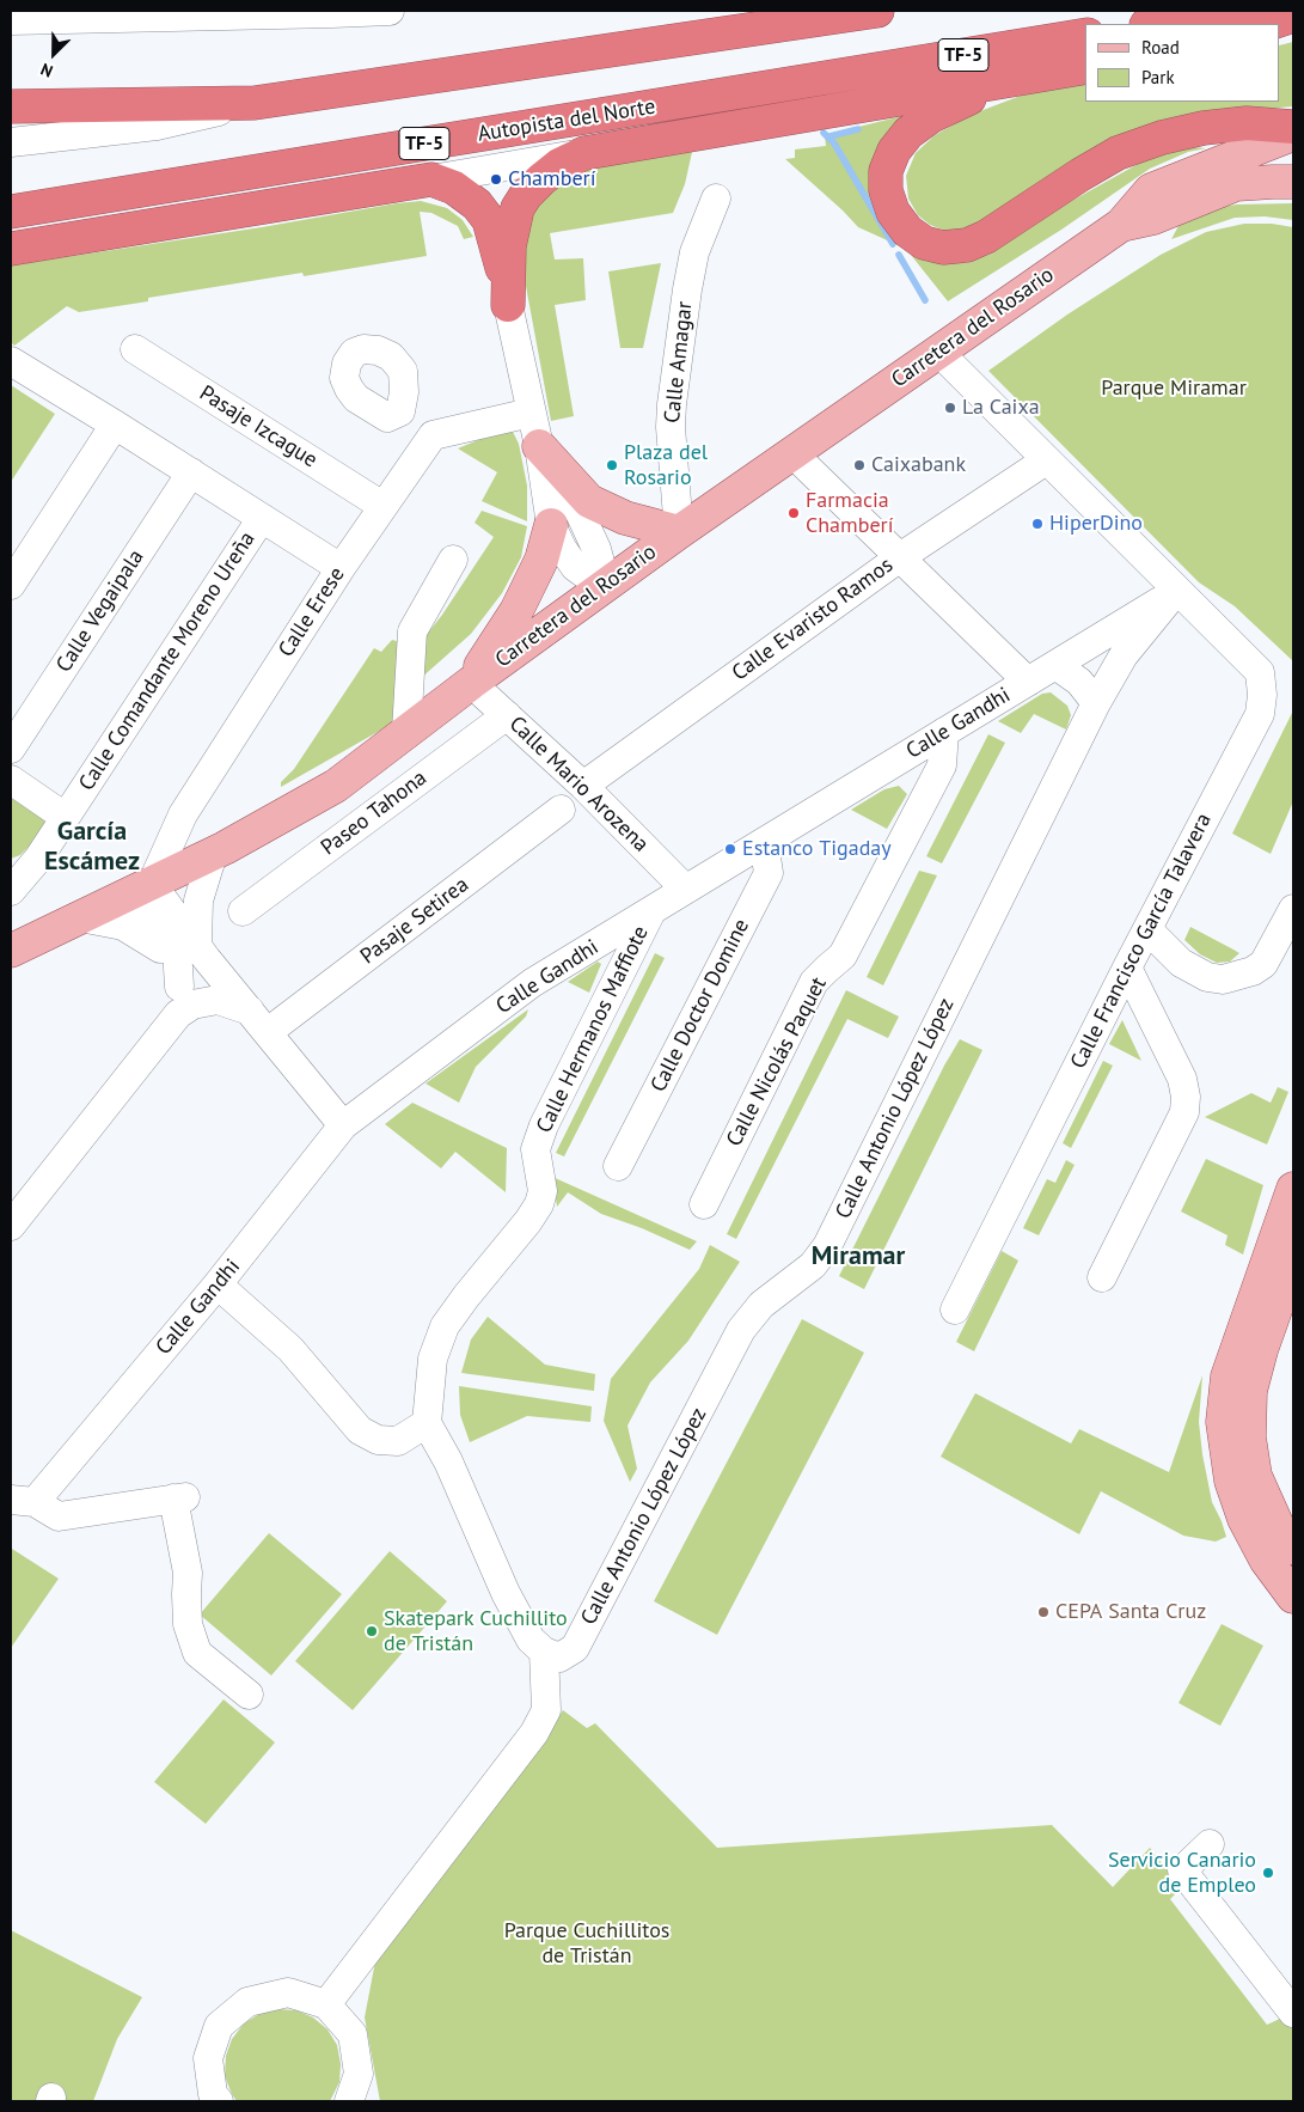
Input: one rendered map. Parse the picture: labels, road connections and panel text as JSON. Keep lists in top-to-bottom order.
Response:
{
  "streets": {
    "highway": ["TF-5", "Autopista del Norte"],
    "main road": ["Carretera del Rosario"],
    "street": [
      "Calle Amagar",
      "Pasaje Izcague",
      "Calle Vegaipala",
      "Calle Erese",
      "Calle Evaristo Ramos",
      "Calle Comandante Moreno Ureña",
      "Calle Gandhi",
      "Calle Mario Arozena",
      "Paseo Tahona",
      "Pasaje Setirea",
      "Calle Francisco García Talavera",
      "Calle Doctor Domine",
      "Calle Hermanos Maffiote",
      "Calle Nicolás Paquet",
      "Calle Antonio López López"
    ]
  },
  "crossings": [
    ["Carretera del Rosario", "Calle Amagar"],
    ["Carretera del Rosario", "Calle Erese"],
    ["Carretera del Rosario", "Calle Mario Arozena"],
    ["Carretera del Rosario", "Calle Francisco García Talavera"],
    ["Pasaje Izcague", "Calle Erese"],
    ["Calle Evaristo Ramos", "Calle Mario Arozena"],
    ["Calle Evaristo Ramos", "Calle Francisco García Talavera"],
    ["Calle Gandhi", "Calle Mario Arozena"],
    ["Calle Gandhi", "Calle Francisco García Talavera"],
    ["Calle Gandhi", "Calle Doctor Domine"],
    ["Calle Gandhi", "Calle Hermanos Maffiote"],
    ["Calle Gandhi", "Calle Nicolás Paquet"],
    ["Calle Mario Arozena", "Paseo Tahona"]
  ],
  "districts": ["García Escámez", "Miramar"],
  "parks": ["Parque Miramar", "Parque Cuchillitos de Tristán"],
  "places": [
    "Chamberí",
    "La Caixa",
    "Plaza del Rosario",
    "Caixabank",
    "Farmacia Chamberí",
    "HiperDino",
    "Estanco Tigaday",
    "CEPA Santa Cruz",
    "Skatepark Cuchillito de Tristán",
    "Servicio Canario de Empleo"
  ],
  "legend": ["Road", "Park"],
  "north": "bottom left"
}
